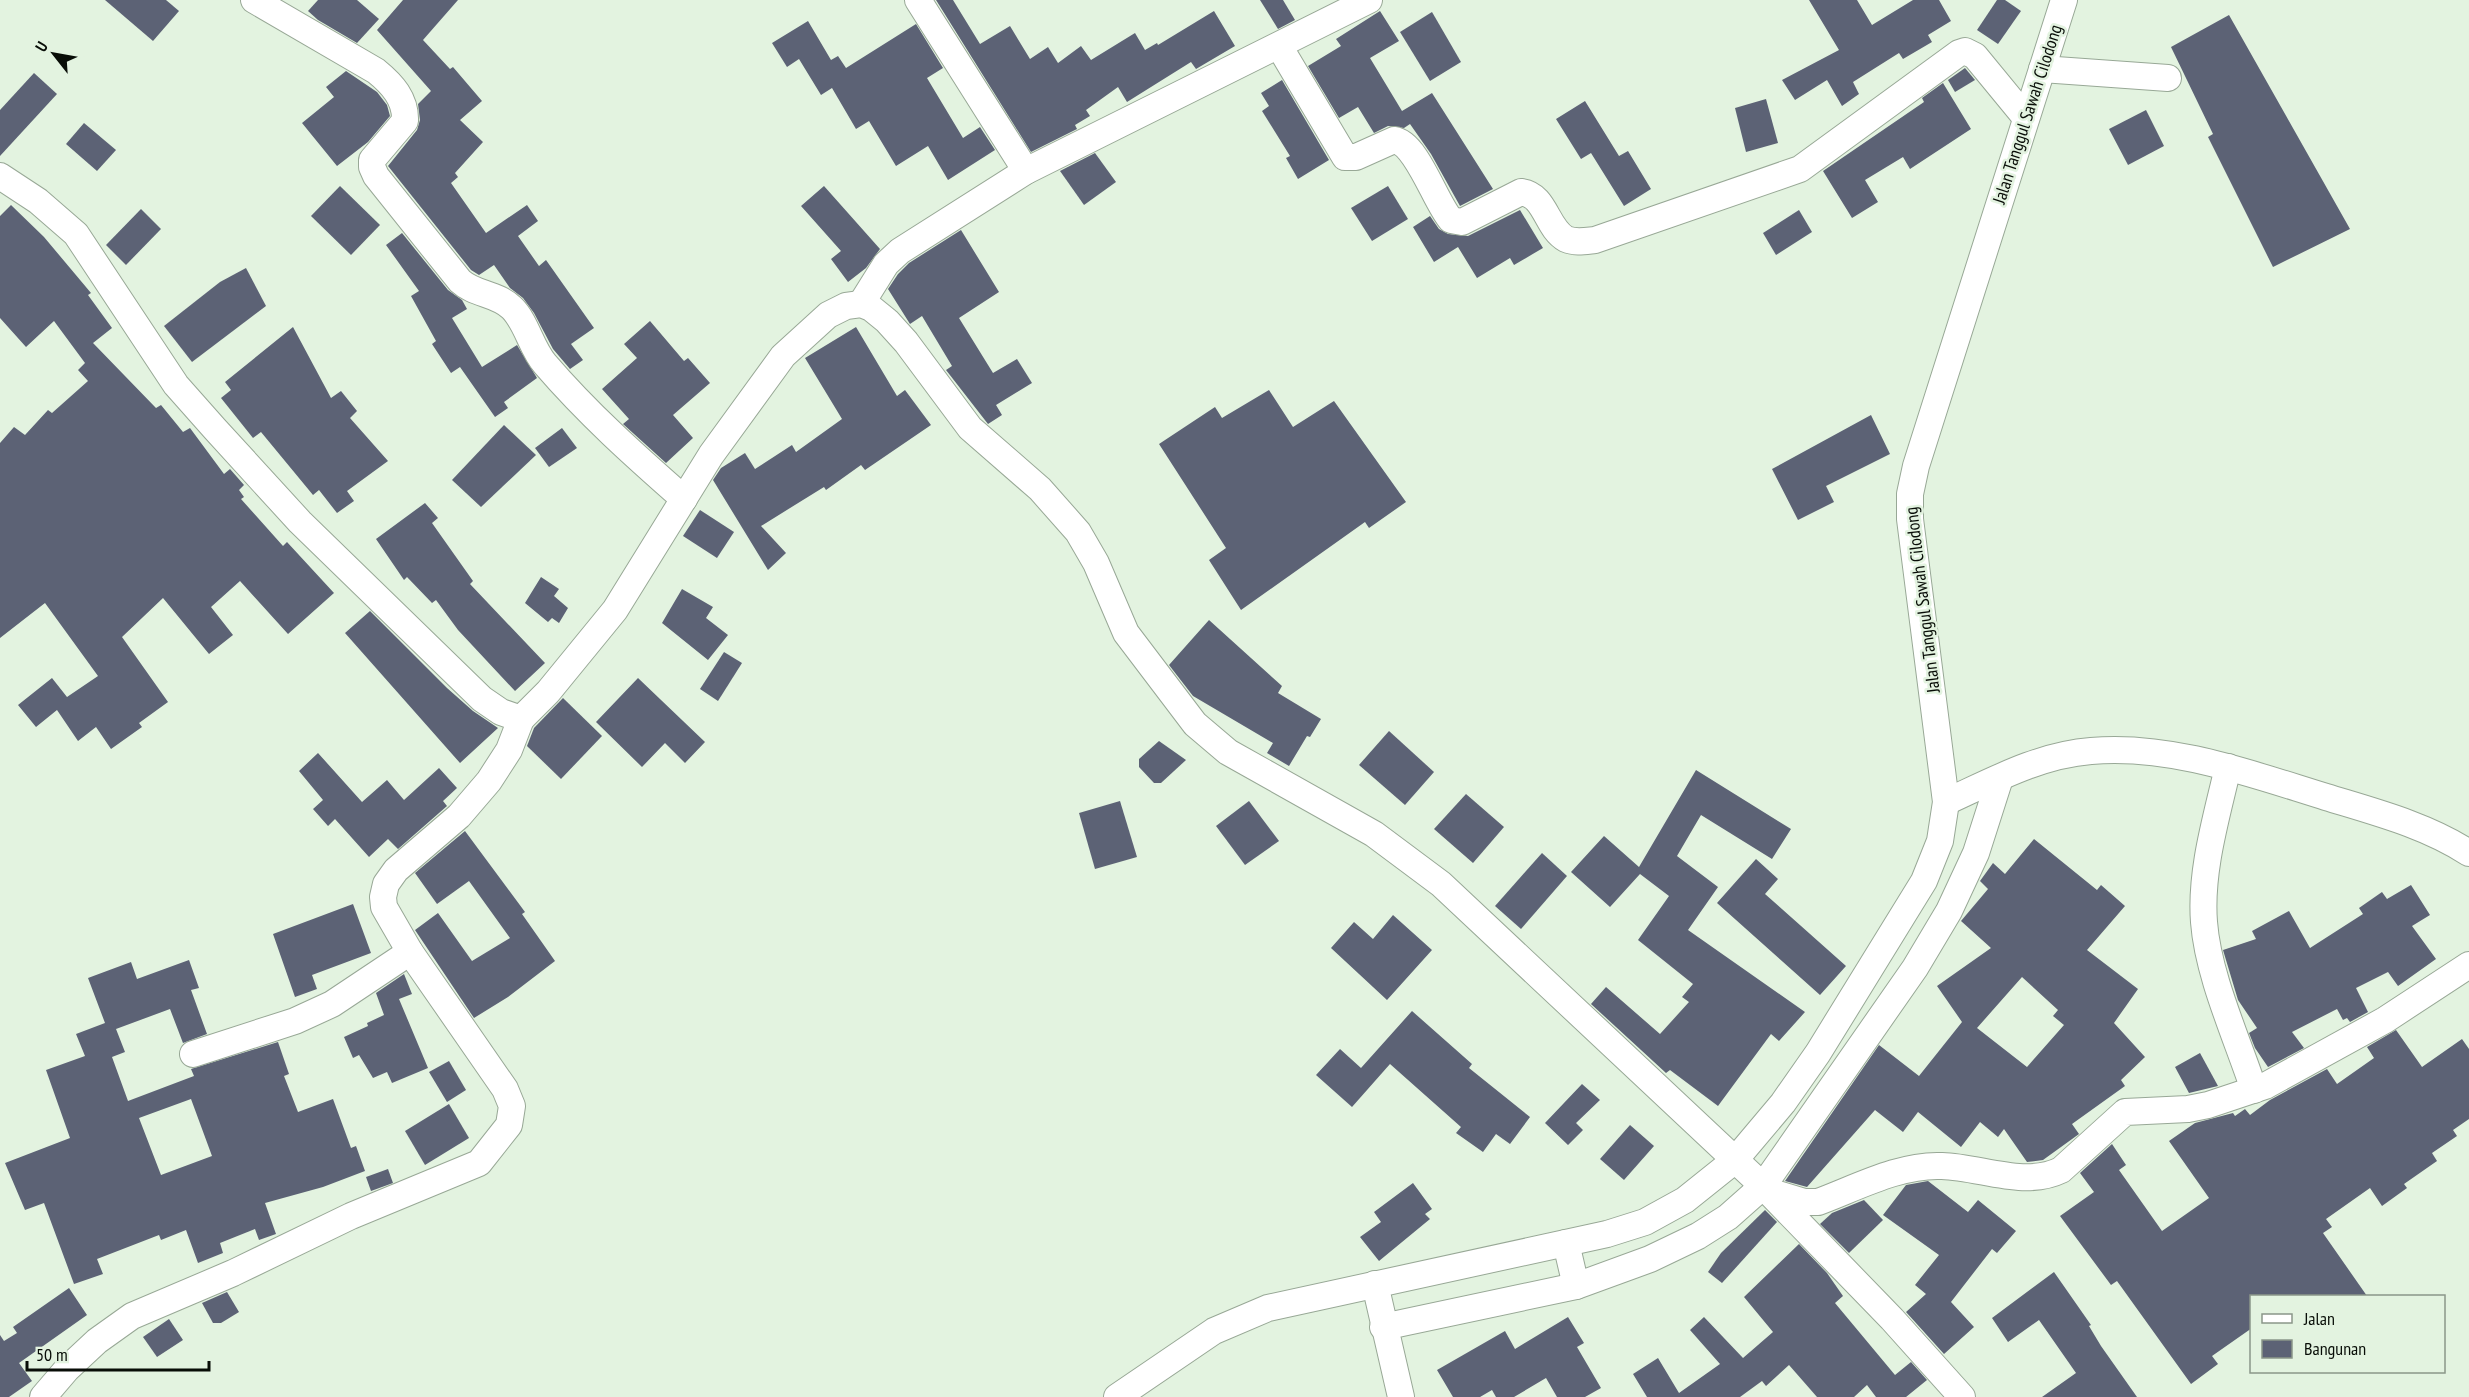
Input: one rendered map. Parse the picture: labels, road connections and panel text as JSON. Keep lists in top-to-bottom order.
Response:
{
  "streets": {
    "street": ["Jalan Tanggul Sawah Cilodong"]
  },
  "legend": ["Jalan", "Bangunan"],
  "scale_bar": "50 m",
  "north": "top left"
}
